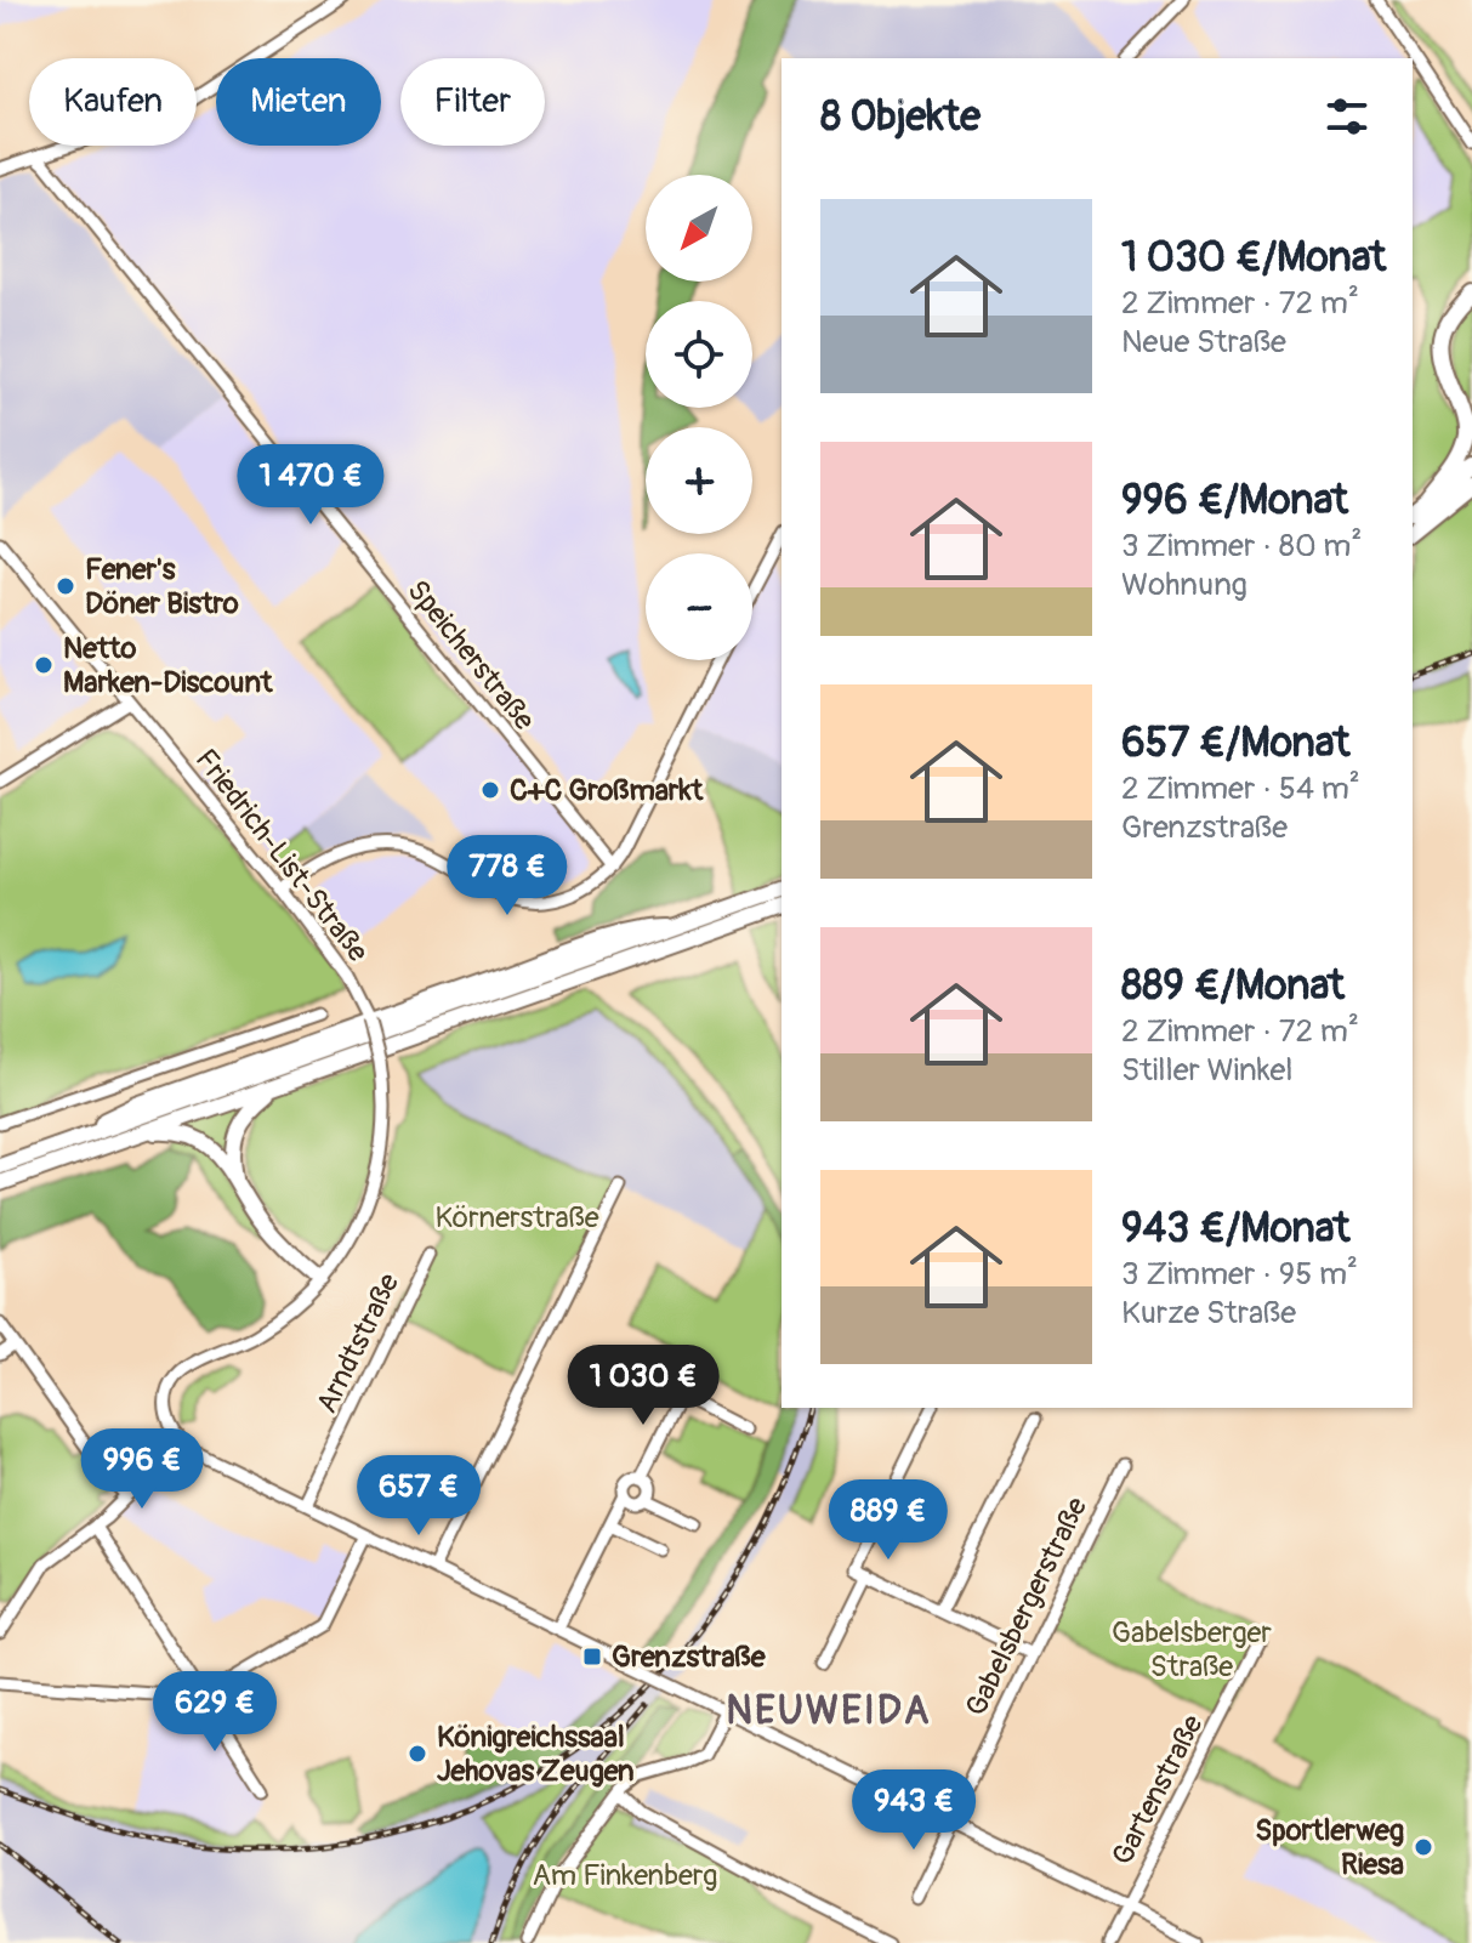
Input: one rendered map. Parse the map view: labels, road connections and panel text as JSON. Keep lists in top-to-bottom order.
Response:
{
  "streets": {
    "street": [
      "Speicherstraße",
      "Friedrich-List-Straße",
      "Arndtstraße",
      "Gabelsbergerstraße",
      "Gartenstraße"
    ]
  },
  "districts": ["NEUWEIDA"],
  "parks": ["Körnerstraße", "Gabelsberger Straße", "Am Finkenberg"],
  "places": {
    "other": [
      "Fener's Döner Bistro",
      "Netto Marken-Discount",
      "C+C Großmarkt",
      "Königreichssaal Jehovas Zeugen",
      "Sportlerweg Riesa"
    ],
    "transit": ["Grenzstraße"]
  },
  "north": "bottom left",
  "page": {
    "chip": ["Kaufen", "Mieten", "Filter"],
    "heading": "8 Objekte",
    "map_buttons": ["+", "−"],
    "list": [
      {
        "name": "1 030 €/Monat",
        "note": "2 Zimmer · 72 m² · Neue Straße"
      },
      {
        "name": "996 €/Monat",
        "note": "3 Zimmer · 80 m² · Wohnung"
      },
      {
        "name": "657 €/Monat",
        "note": "2 Zimmer · 54 m² · Grenzstraße"
      },
      {
        "name": "889 €/Monat",
        "note": "2 Zimmer · 72 m² · Stiller Winkel"
      },
      {
        "name": "943 €/Monat",
        "note": "3 Zimmer · 95 m² · Kurze Straße"
      }
    ],
    "price": [
      "1 470 €",
      "778 €",
      "1 030 €",
      "996 €",
      "657 €",
      "889 €",
      "629 €",
      "943 €"
    ]
  }
}
